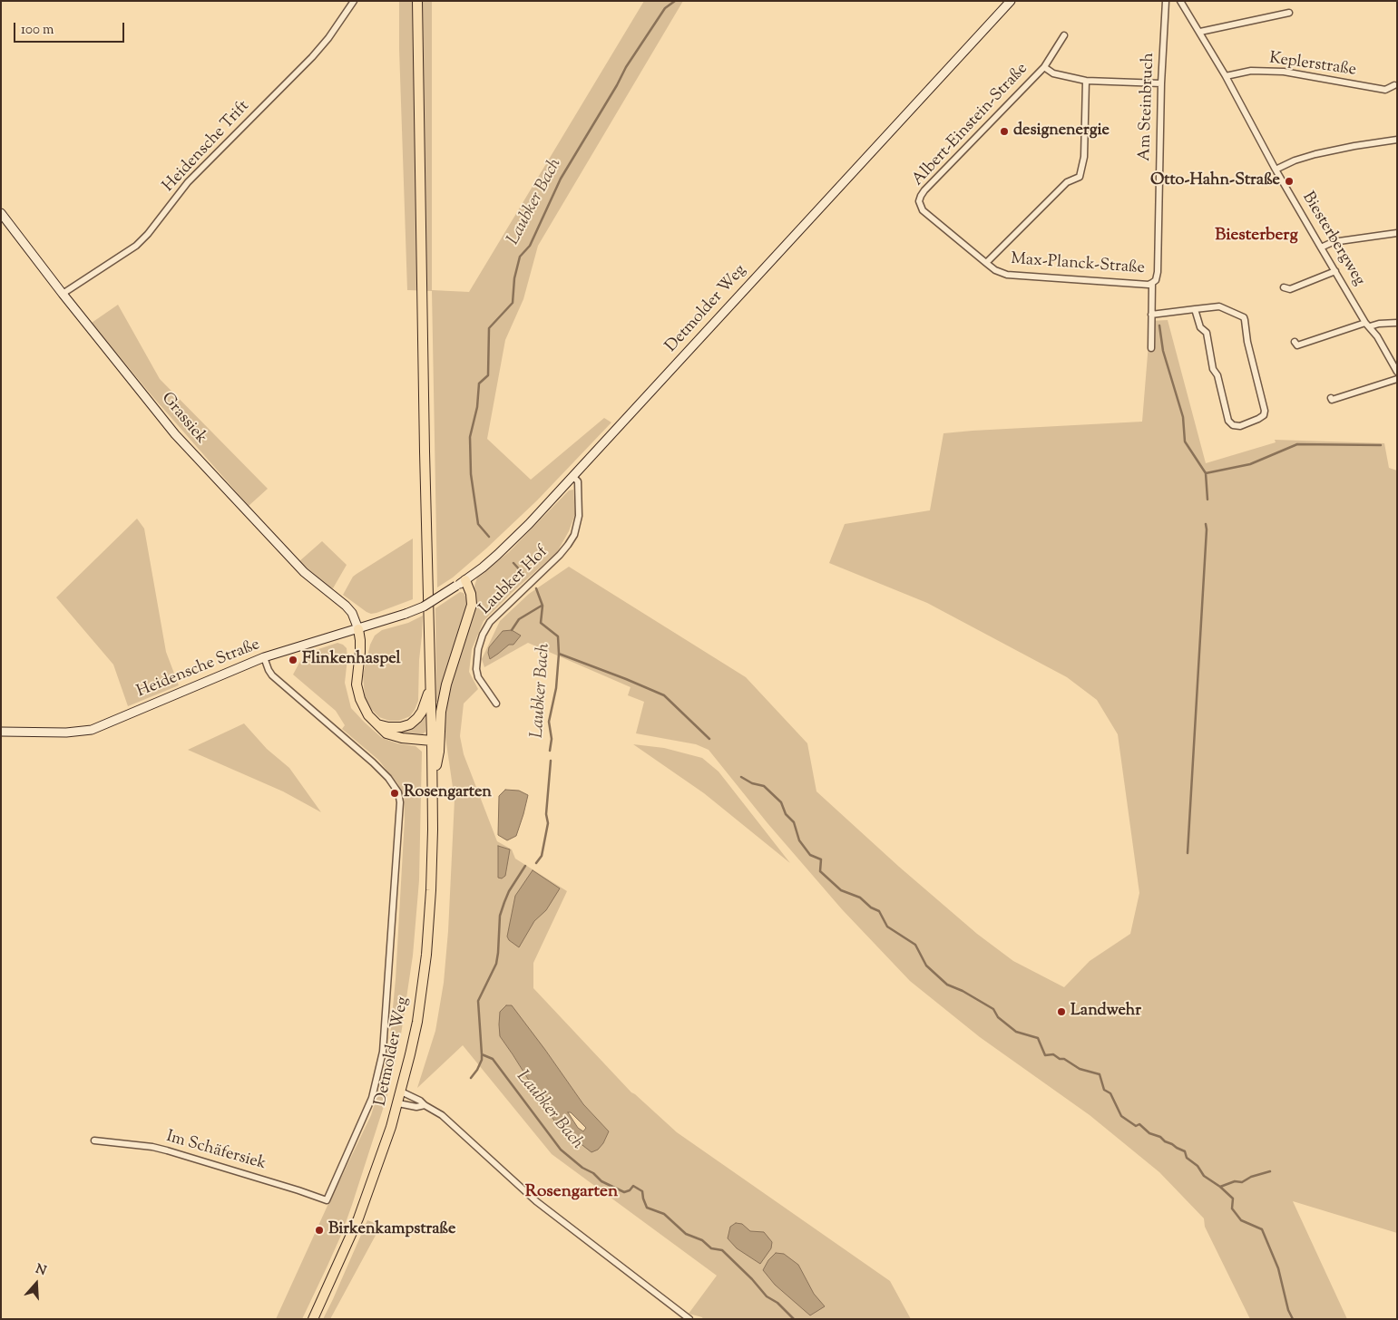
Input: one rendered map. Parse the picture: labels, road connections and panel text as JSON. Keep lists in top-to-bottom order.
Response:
{
  "streets": {
    "main road": ["Detmolder Weg"],
    "street": [
      "Keplerstraße",
      "Am Steinbruch",
      "Albert-Einstein-Straße",
      "Heidensche Trift",
      "Biesterbergweg",
      "Max-Planck-Straße",
      "Grassiek",
      "Laubker Hof",
      "Heidensche Straße",
      "Im Schäfersiek"
    ]
  },
  "crossings": [
    ["Keplerstraße", "Biesterbergweg"],
    ["Am Steinbruch", "Albert-Einstein-Straße"],
    ["Am Steinbruch", "Max-Planck-Straße"],
    ["Albert-Einstein-Straße", "Max-Planck-Straße"],
    ["Heidensche Trift", "Grassiek"],
    ["Detmolder Weg", "Laubker Hof"],
    ["Detmolder Weg", "Heidensche Straße"],
    ["Detmolder Weg", "Im Schäfersiek"],
    ["Grassiek", "Heidensche Straße"]
  ],
  "districts": ["Biesterberg", "Rosengarten"],
  "water": ["Laubker Bach"],
  "places": [
    "designenergie",
    "Otto-Hahn-Straße",
    "Flinkenhaspel",
    "Rosengarten",
    "Landwehr",
    "Birkenkampstraße"
  ],
  "scale_bar": "100 m",
  "north": "top"
}
